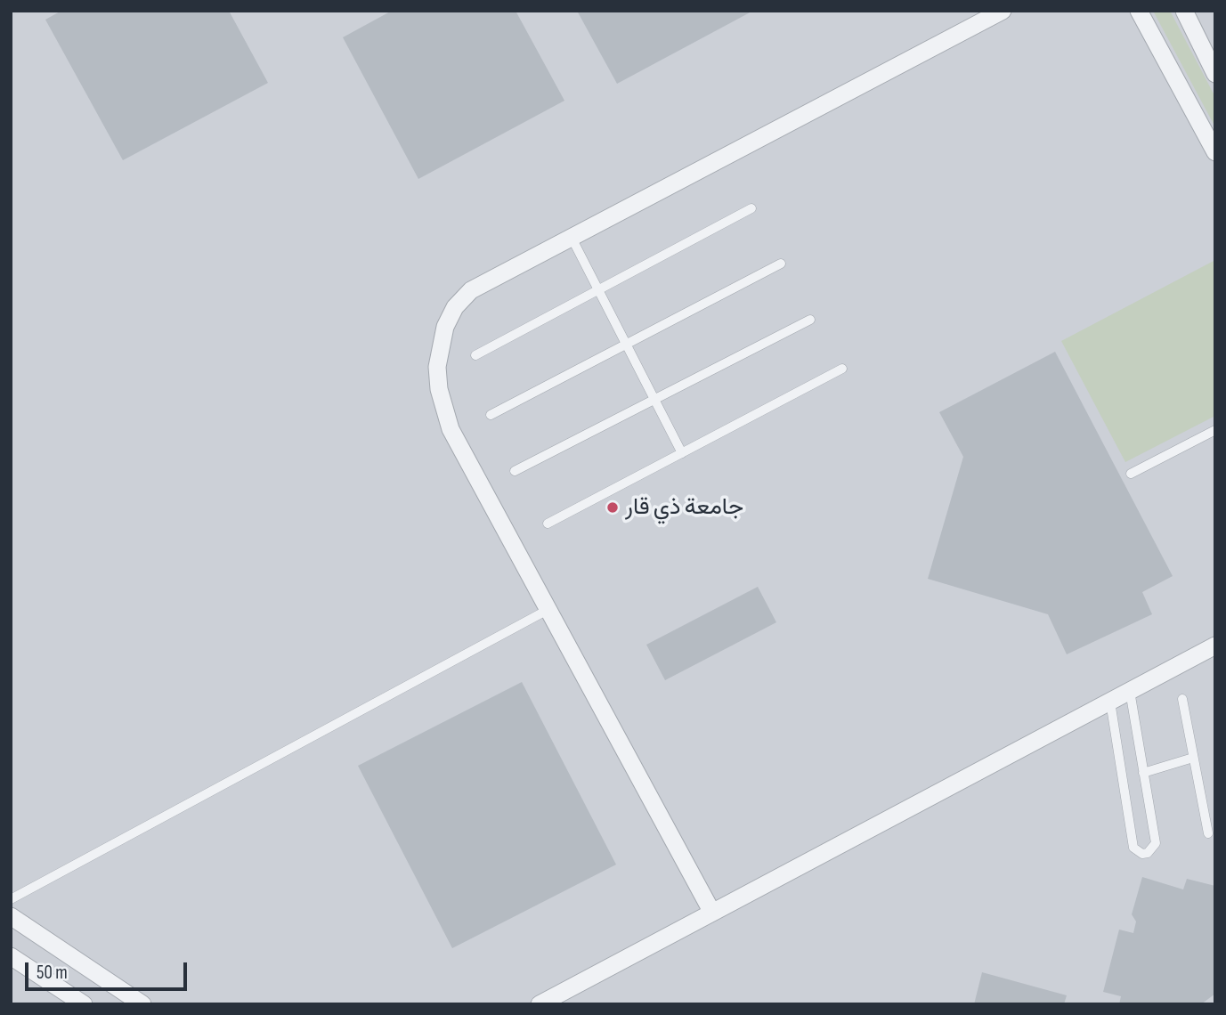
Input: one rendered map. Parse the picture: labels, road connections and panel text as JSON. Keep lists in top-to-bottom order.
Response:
{
  "places": ["جامعة ذي قار"],
  "scale_bar": "50 m"
}
